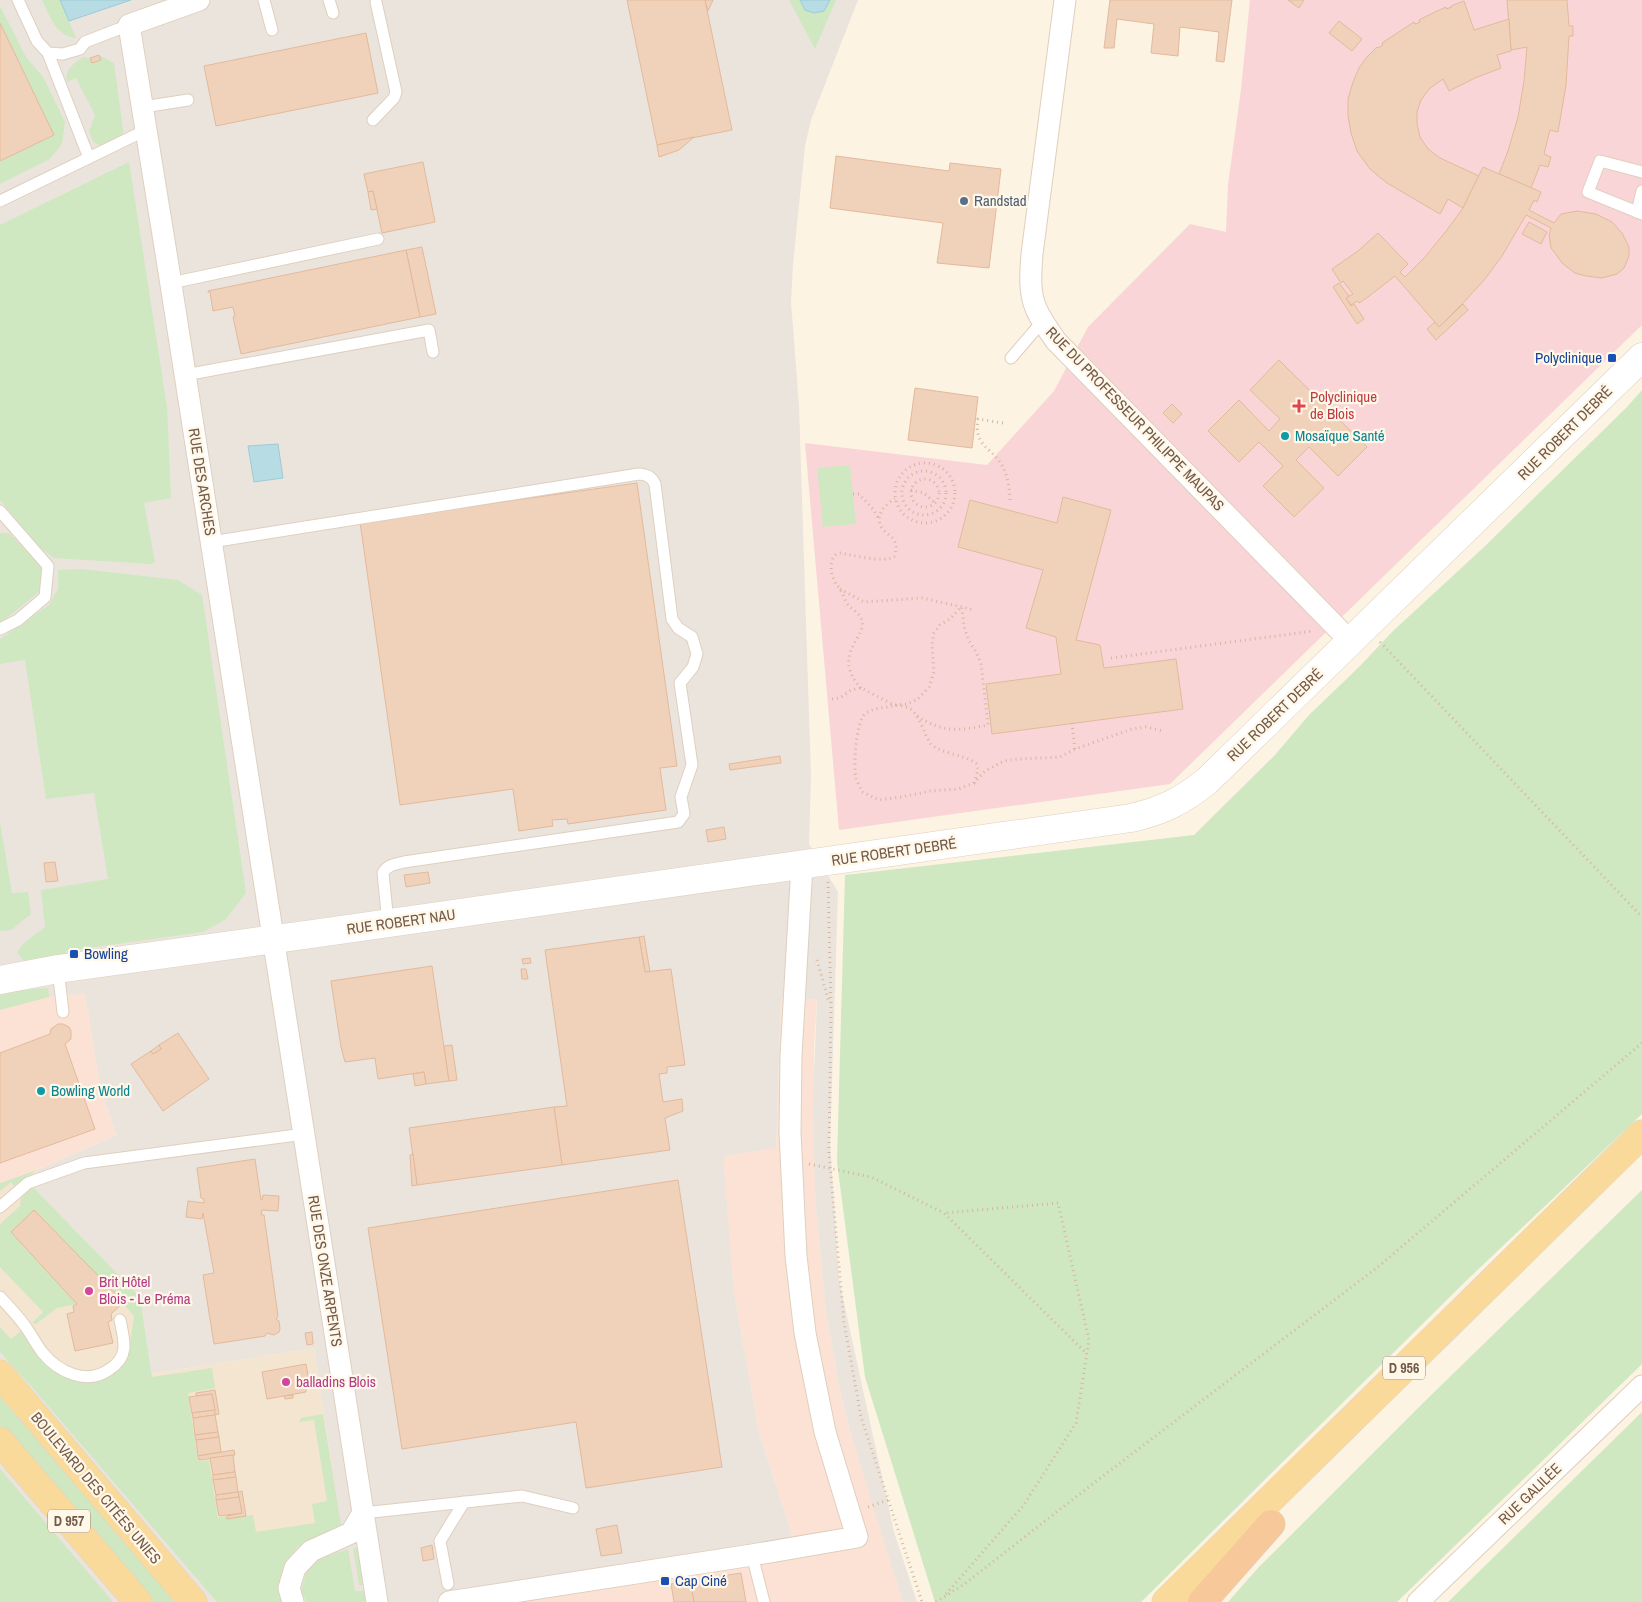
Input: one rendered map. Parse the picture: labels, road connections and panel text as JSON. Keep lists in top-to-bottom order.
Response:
{
  "streets": {
    "highway": ["D 956"],
    "main road": ["BOULEVARD DES CITÉES UNIES", "D 957"],
    "street": [
      "RUE DU PROFESSEUR PHILIPPE MAUPAS",
      "RUE ROBERT DEBRÉ",
      "RUE DES ARCHES",
      "RUE ROBERT NAU",
      "RUE DES ONZE ARPENTS",
      "RUE GALILÉE"
    ]
  },
  "crossings": [
    ["RUE DU PROFESSEUR PHILIPPE MAUPAS", "RUE ROBERT DEBRÉ"],
    ["RUE ROBERT DEBRÉ", "RUE ROBERT NAU"],
    ["RUE DES ARCHES", "RUE ROBERT NAU"],
    ["RUE DES ARCHES", "RUE DES ONZE ARPENTS"],
    ["RUE ROBERT NAU", "RUE DES ONZE ARPENTS"]
  ],
  "places": {
    "other": [
      "Randstad",
      "Mosaïque Santé",
      "Bowling World",
      "Brit Hôtel Blois - Le Préma",
      "balladins Blois"
    ],
    "transit": ["Polyclinique", "Bowling", "Cap Ciné"],
    "health": ["Polyclinique de Blois"]
  }
}
